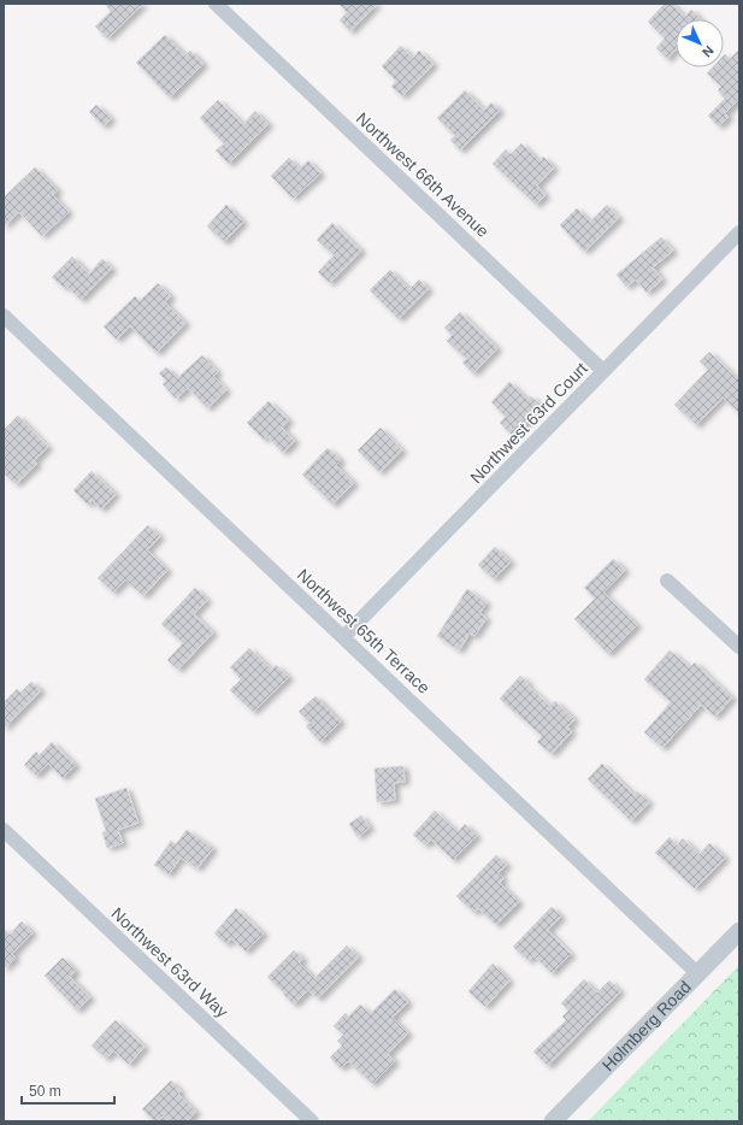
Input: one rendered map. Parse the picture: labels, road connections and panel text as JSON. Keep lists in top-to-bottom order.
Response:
{
  "streets": {
    "street": [
      "Northwest 66th Avenue",
      "Northwest 63rd Court",
      "Northwest 65th Terrace",
      "Northwest 63rd Way",
      "Holmberg Road"
    ]
  },
  "crossings": [
    ["Northwest 66th Avenue", "Northwest 63rd Court"],
    ["Northwest 63rd Court", "Northwest 65th Terrace"],
    ["Northwest 65th Terrace", "Holmberg Road"]
  ],
  "scale_bar": "50 m",
  "north": "bottom right"
}
